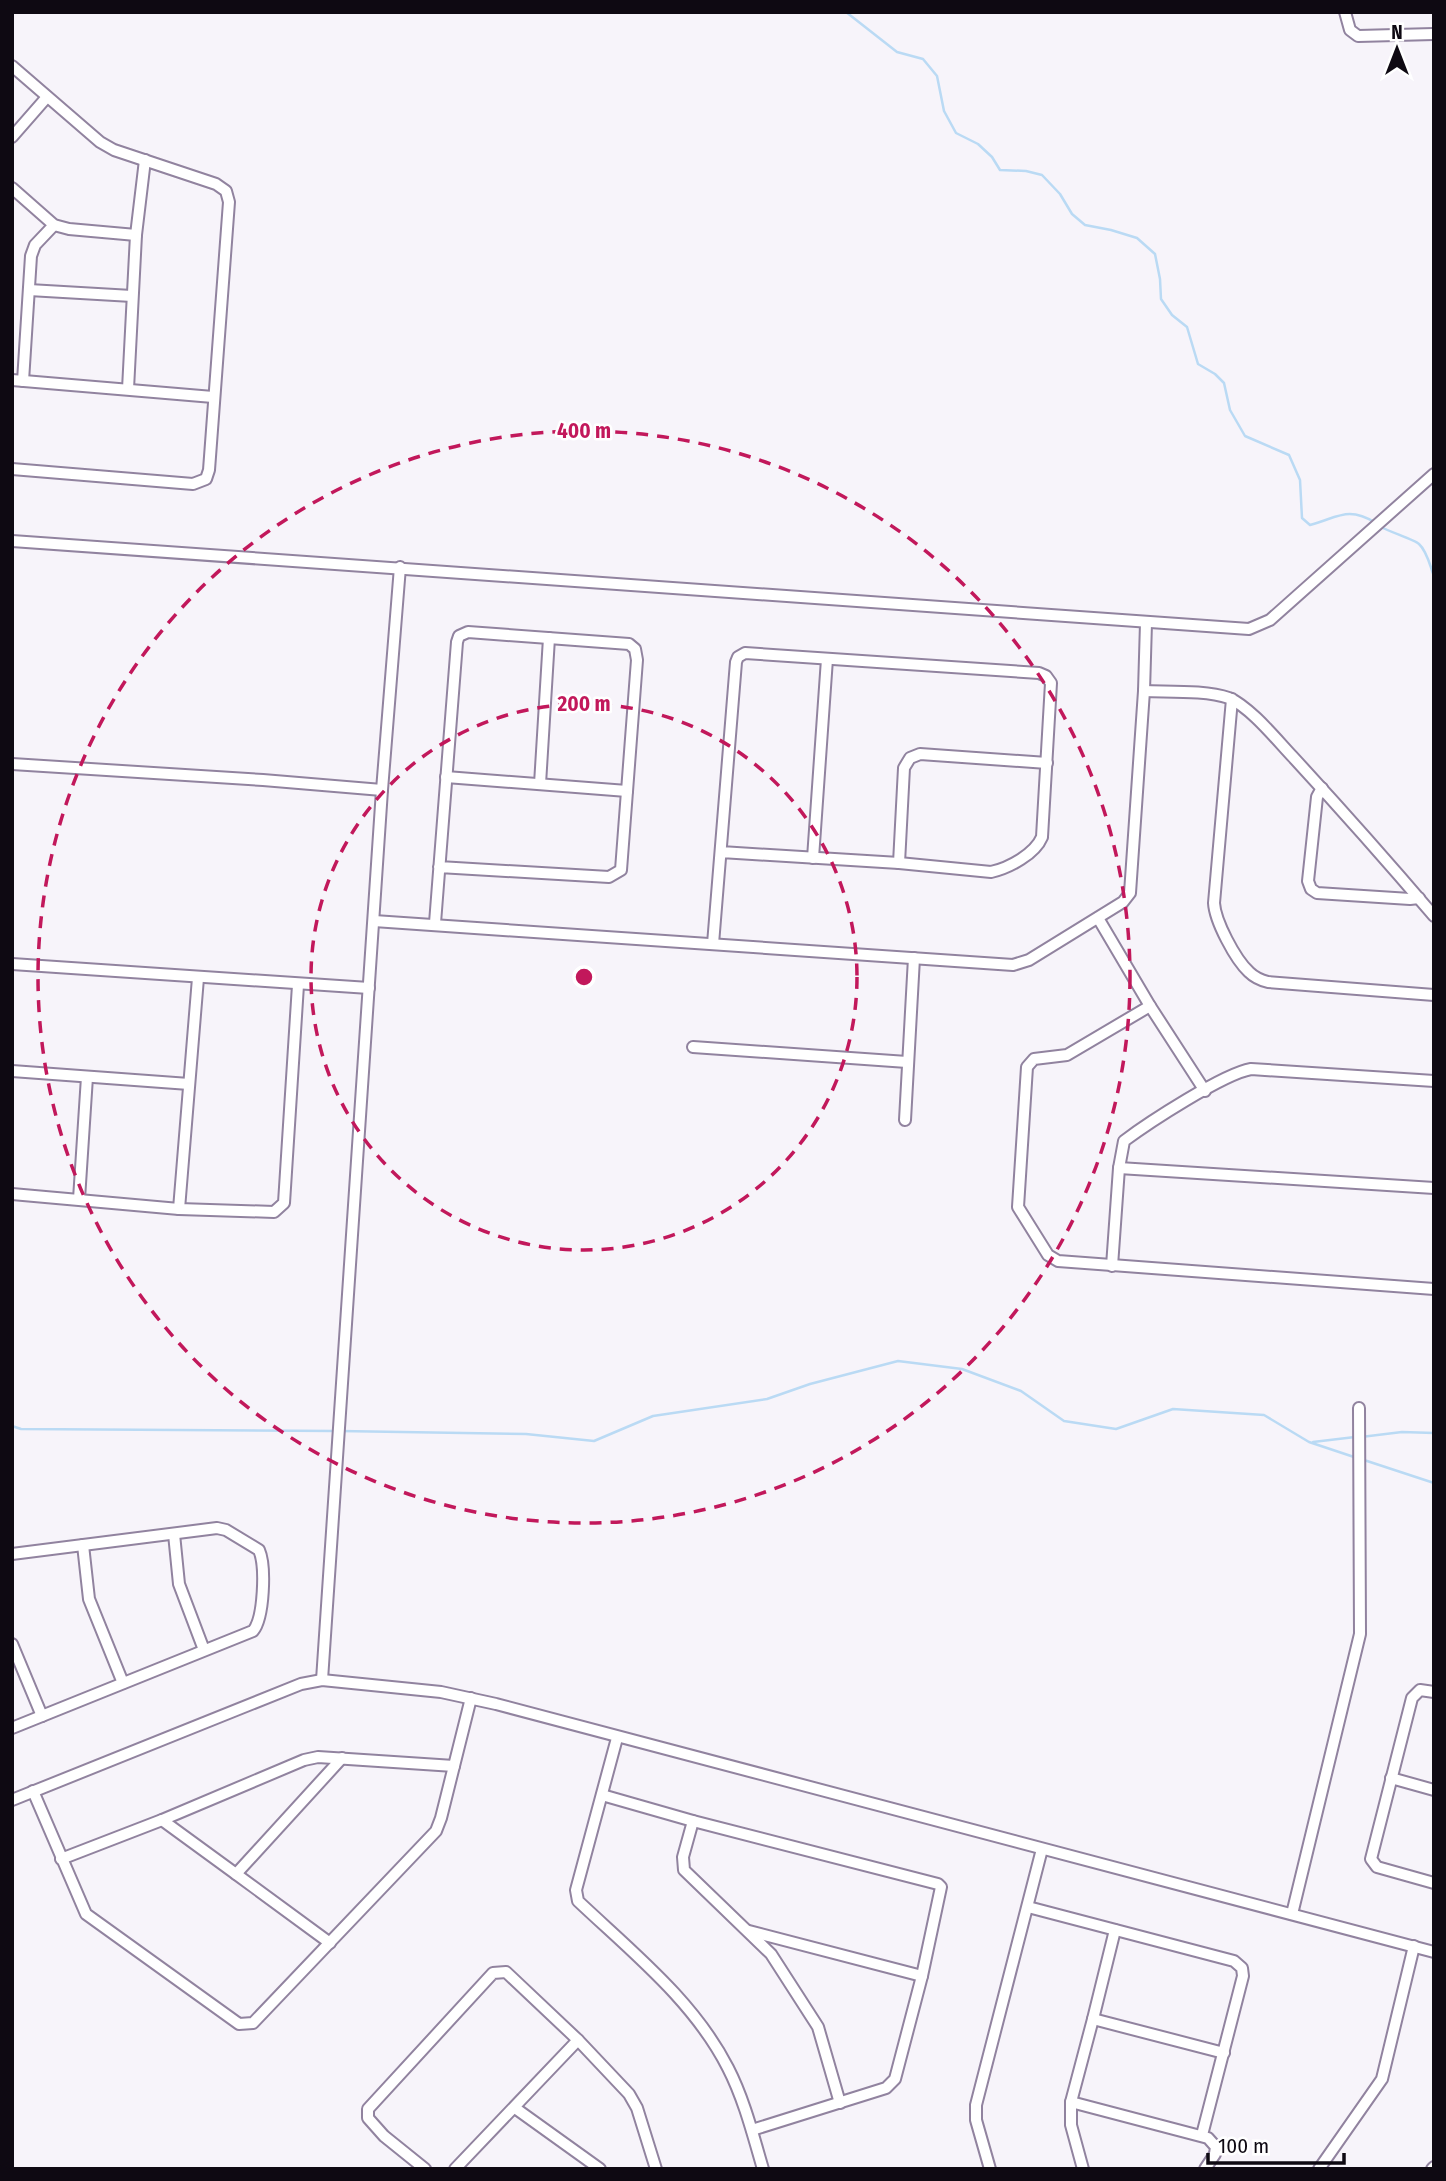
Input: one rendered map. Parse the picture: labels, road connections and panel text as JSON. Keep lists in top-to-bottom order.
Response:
{
  "scale_bar": "100 m",
  "north": "top",
  "rings": ["400 m", "200 m"]
}
